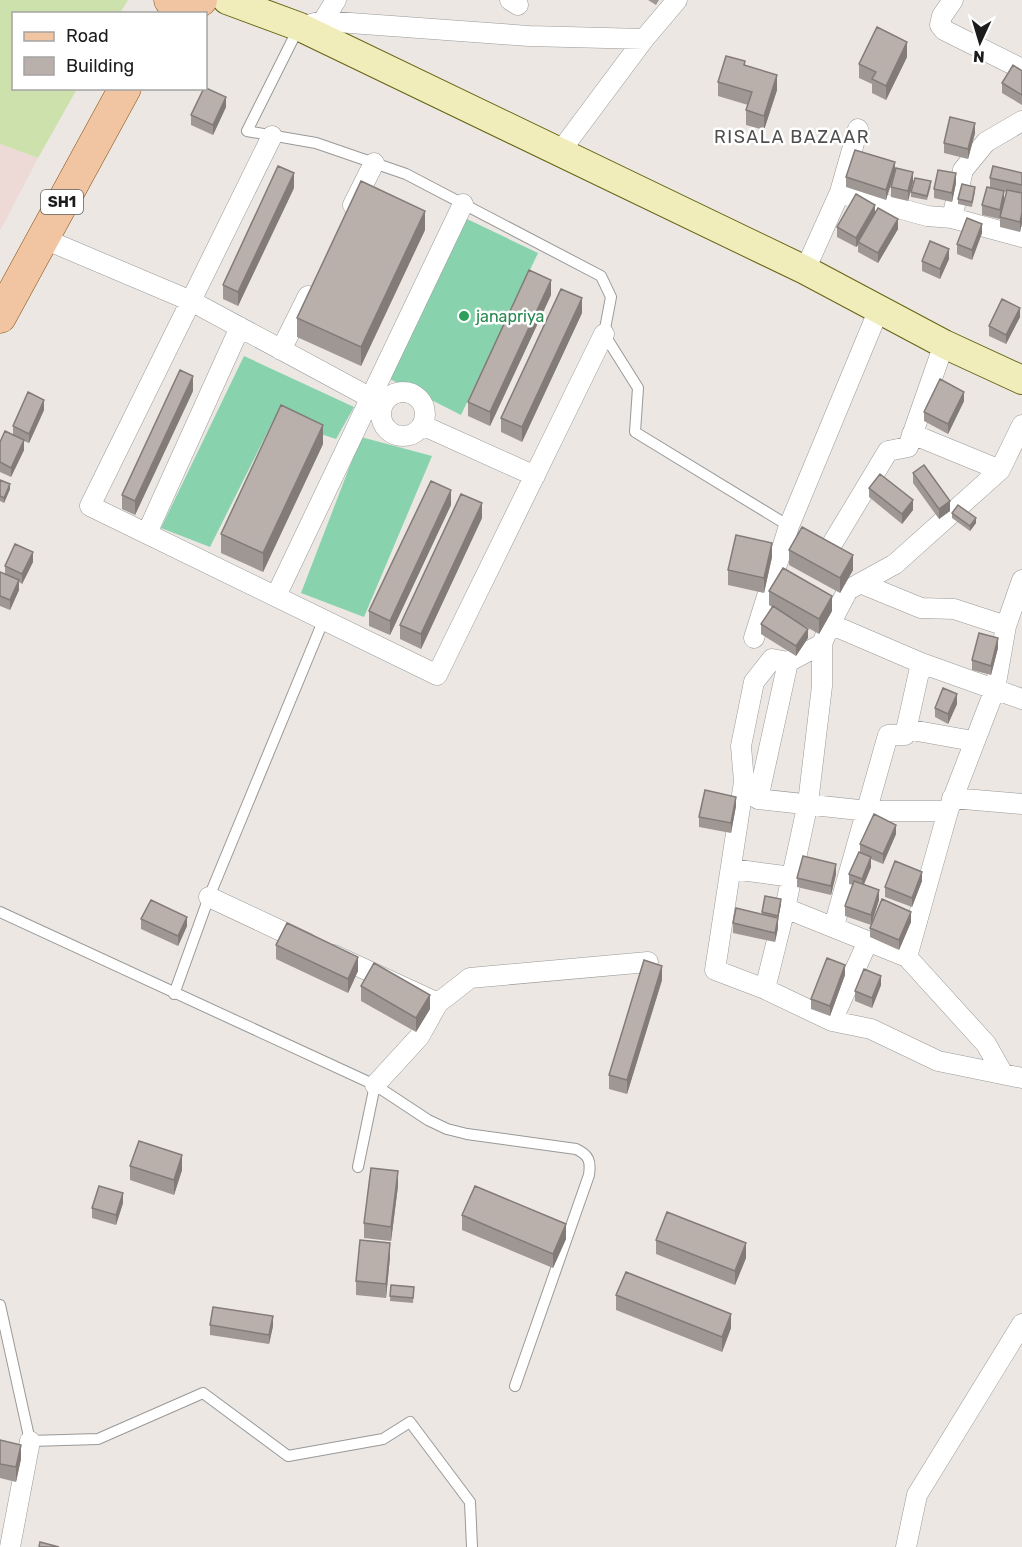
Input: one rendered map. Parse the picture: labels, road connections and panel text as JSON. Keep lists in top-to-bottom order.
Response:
{
  "streets": {
    "main road": ["SH1"]
  },
  "districts": ["RISALA BAZAAR"],
  "places": ["janapriya"],
  "legend": ["Road", "Building"],
  "north": "bottom"
}
